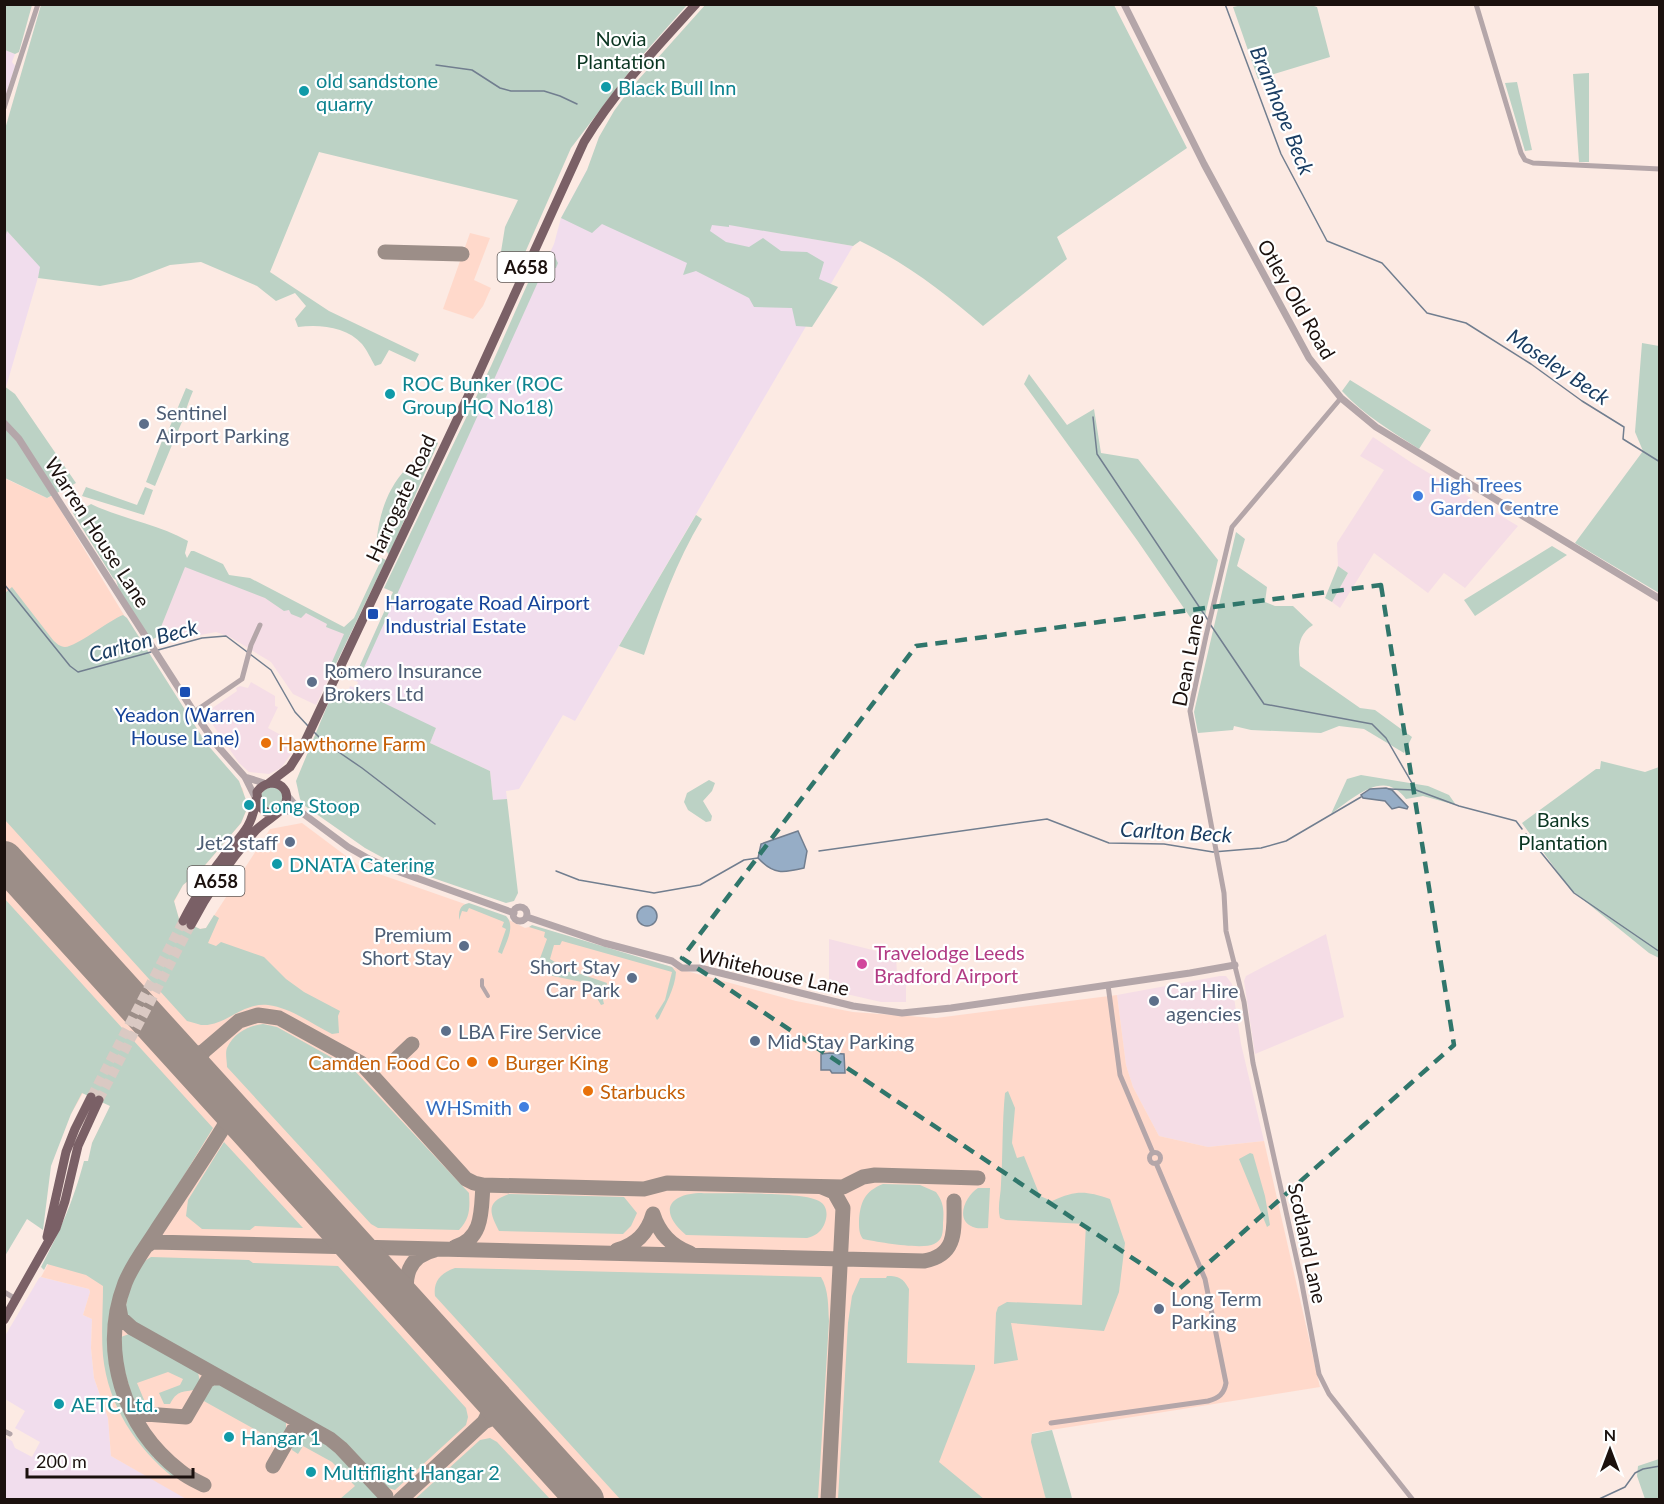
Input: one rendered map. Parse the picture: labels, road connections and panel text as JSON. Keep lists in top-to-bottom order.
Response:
{
  "streets": {
    "highway": ["A658", "Harrogate Road"],
    "street": [
      "Otley Old Road",
      "Warren House Lane",
      "Dean Lane",
      "Whitehouse Lane",
      "Scotland Lane"
    ]
  },
  "crossings": [
    ["A658", "Harrogate Road"],
    ["A658", "Warren House Lane"],
    ["Otley Old Road", "Dean Lane"],
    ["Harrogate Road", "Warren House Lane"],
    ["Dean Lane", "Whitehouse Lane"],
    ["Dean Lane", "Scotland Lane"],
    ["Whitehouse Lane", "Scotland Lane"]
  ],
  "water": ["Bramhope Beck", "Moseley Beck", "Carlton Beck"],
  "parks": ["Novia Plantation", "Banks Plantation"],
  "places": {
    "other": [
      "Black Bull Inn",
      "old sandstone quarry",
      "ROC Bunker (ROC Group HQ No18)",
      "Sentinel Airport Parking",
      "High Trees Garden Centre",
      "Romero Insurance Brokers Ltd",
      "Hawthorne Farm",
      "Long Stoop",
      "Jet2 staff",
      "DNATA Catering",
      "Premium Short Stay",
      "Travelodge Leeds Bradford Airport",
      "Short Stay Car Park",
      "Car Hire agencies",
      "LBA Fire Service",
      "Mid Stay Parking",
      "Camden Food Co",
      "Burger King",
      "Starbucks",
      "WHSmith",
      "Long Term Parking",
      "AETC Ltd.",
      "Hangar 1",
      "Multiflight Hangar 2"
    ],
    "transit": ["Harrogate Road Airport Industrial Estate", "Yeadon (Warren House Lane)"]
  },
  "scale_bar": "200 m",
  "north": "top"
}
